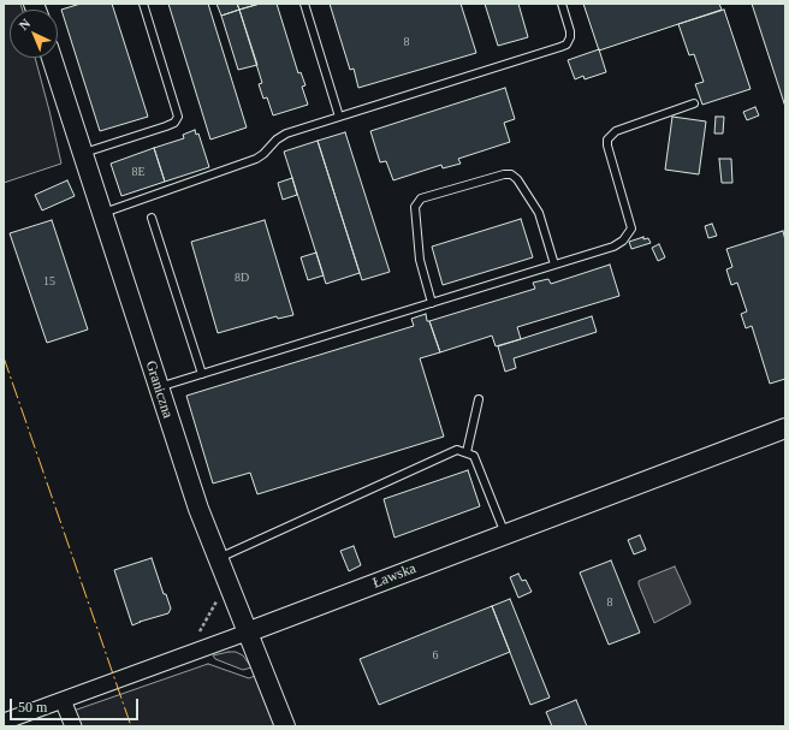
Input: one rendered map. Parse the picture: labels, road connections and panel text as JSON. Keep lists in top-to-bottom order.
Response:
{
  "streets": {
    "street": ["Graniczna", "Ławska"]
  },
  "crossings": [
    ["Graniczna", "Ławska"]
  ],
  "house_numbers": [
    "8",
    "8E",
    "8D",
    "15",
    "8",
    "6"
  ],
  "scale_bar": "50 m",
  "north": "top left"
}
